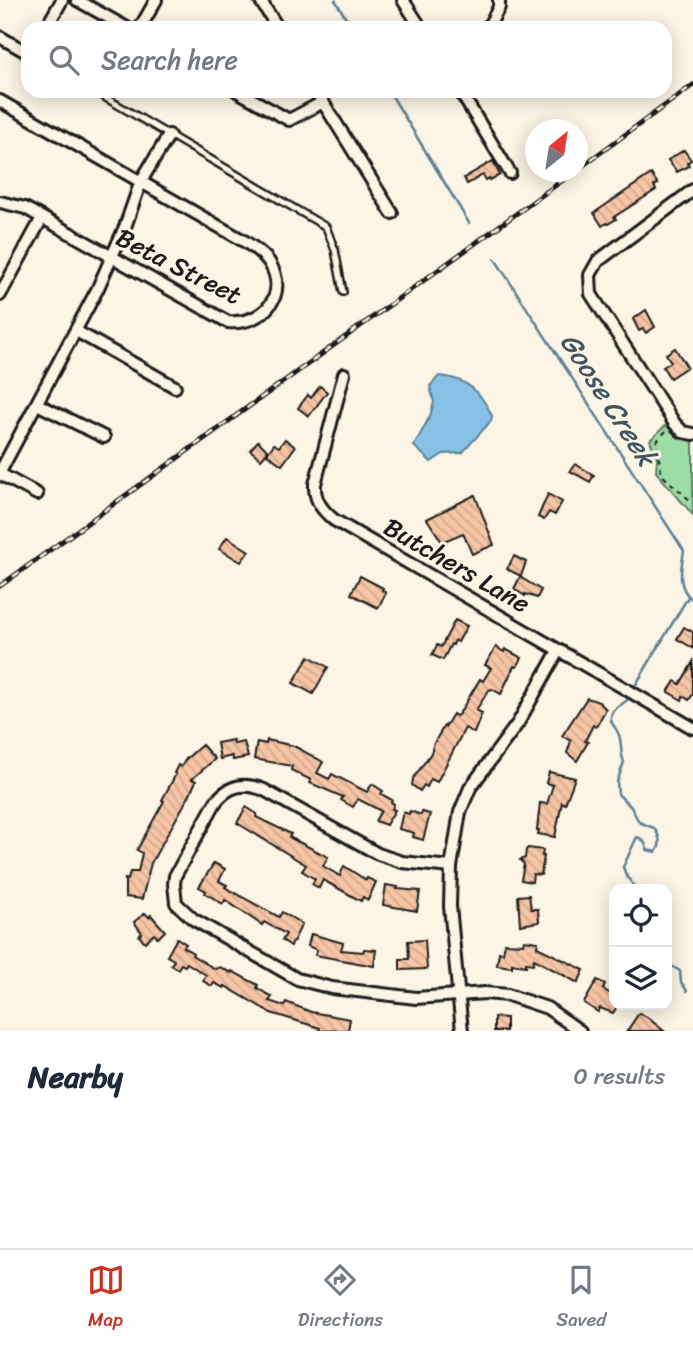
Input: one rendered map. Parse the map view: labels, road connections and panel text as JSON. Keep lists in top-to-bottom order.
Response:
{
  "streets": {
    "street": ["Beta Street", "Butchers Lane"]
  },
  "water": ["Goose Creek"],
  "north": "top right",
  "page": {
    "search": "Search here",
    "heading": ["Nearby", "0 results"],
    "nav": ["Map", "Directions", "Saved"]
  }
}
